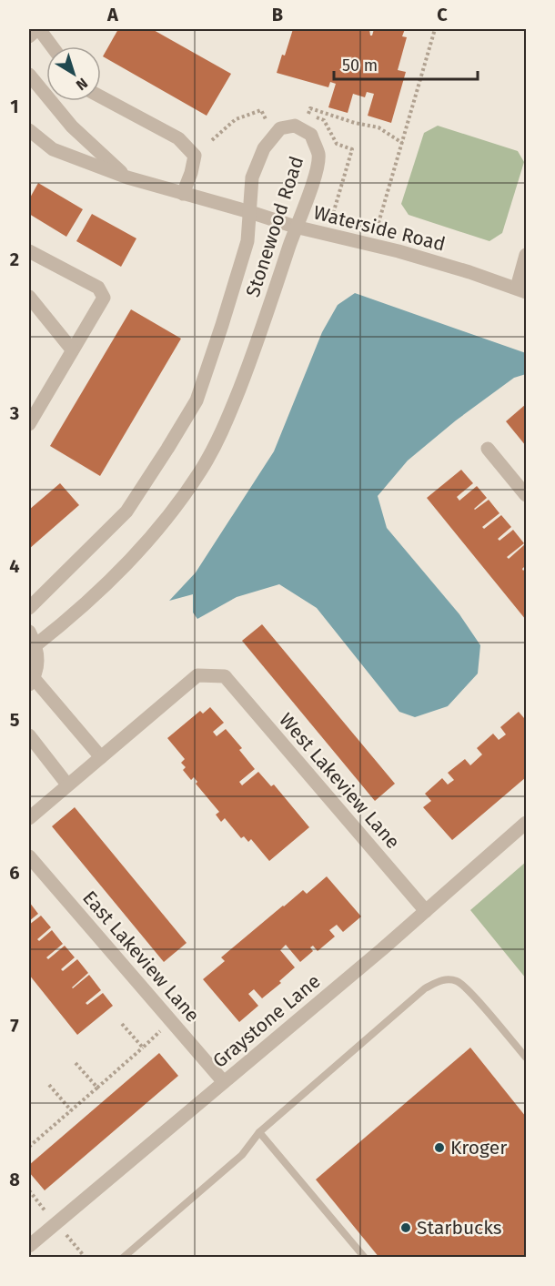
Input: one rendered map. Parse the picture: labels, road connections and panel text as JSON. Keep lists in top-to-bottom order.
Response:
{
  "streets": {
    "street": [
      "Stonewood Road",
      "Waterside Road",
      "West Lakeview Lane",
      "East Lakeview Lane",
      "Graystone Lane"
    ]
  },
  "crossings": [
    ["Stonewood Road", "Waterside Road"],
    ["West Lakeview Lane", "Graystone Lane"],
    ["East Lakeview Lane", "Graystone Lane"]
  ],
  "places": ["Kroger", "Starbucks"],
  "scale_bar": "50 m",
  "north": "bottom right",
  "grid": {
    "columns": ["A", "B", "C"],
    "rows": [
      "1",
      "2",
      "3",
      "4",
      "5",
      "6",
      "7",
      "8"
    ]
  }
}
